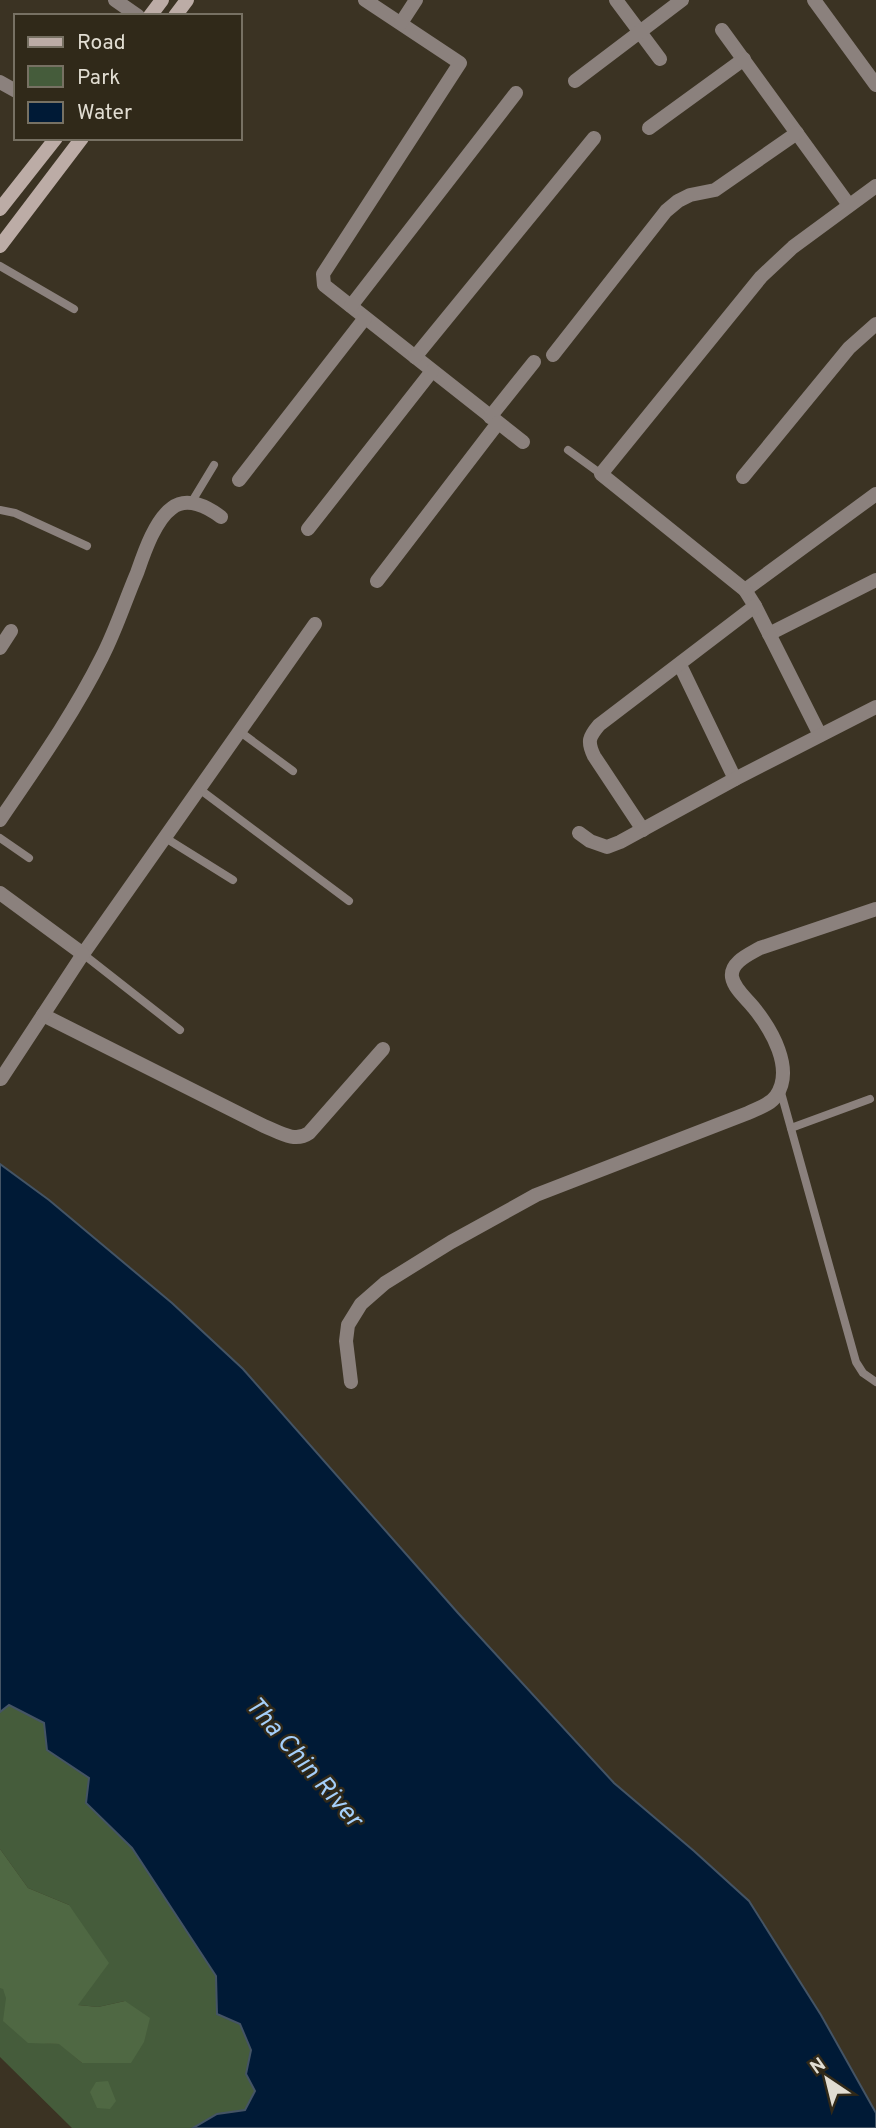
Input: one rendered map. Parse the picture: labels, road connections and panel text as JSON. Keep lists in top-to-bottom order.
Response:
{
  "water": ["Tha Chin River"],
  "legend": ["Road", "Park", "Water"],
  "north": "top left"
}
